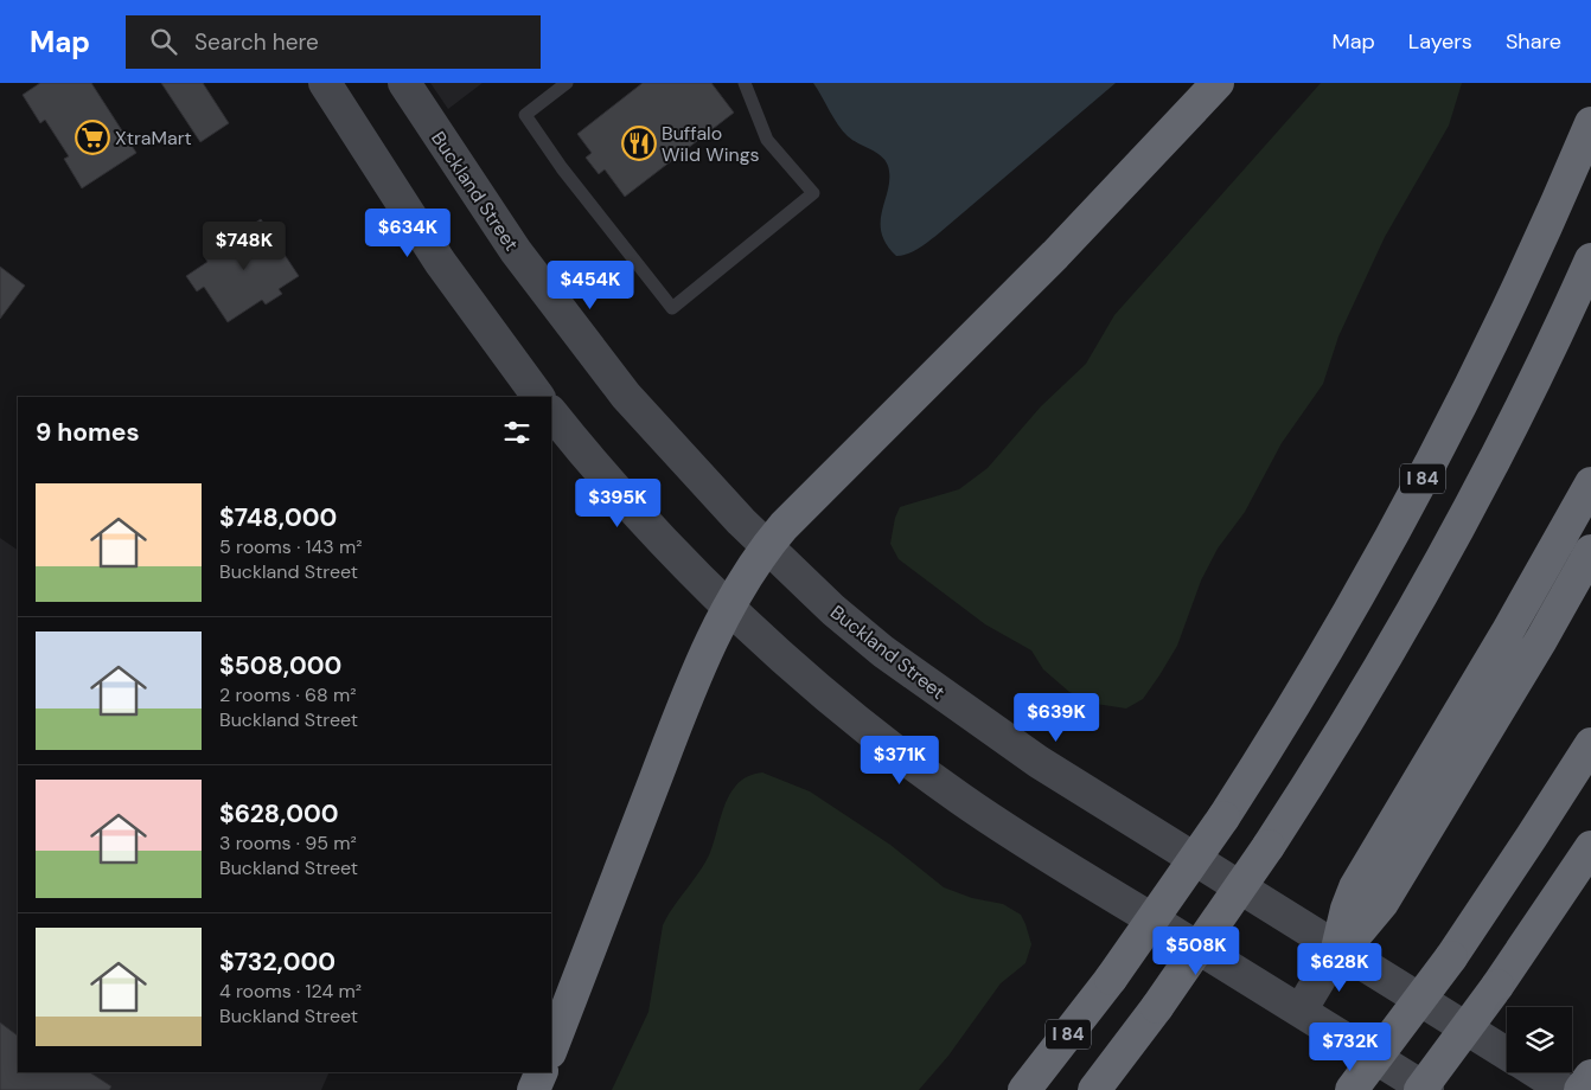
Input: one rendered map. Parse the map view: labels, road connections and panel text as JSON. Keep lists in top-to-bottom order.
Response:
{
  "streets": {
    "highway": ["I 84"],
    "main road": ["Buckland Street"]
  },
  "places": {
    "supermarket": ["XtraMart"],
    "restaurant": ["Buffalo Wild Wings"]
  },
  "page": {
    "header": "Map",
    "search": "Search here",
    "nav": ["Map", "Layers", "Share"],
    "price": [
      "$634K",
      "$748K",
      "$454K",
      "$395K",
      "$639K",
      "$371K",
      "$508K",
      "$628K",
      "$732K"
    ],
    "heading": "9 homes",
    "list": [
      {
        "name": "$748,000",
        "note": "5 rooms · 143 m² · Buckland Street"
      },
      {
        "name": "$508,000",
        "note": "2 rooms · 68 m² · Buckland Street"
      },
      {
        "name": "$628,000",
        "note": "3 rooms · 95 m² · Buckland Street"
      },
      {
        "name": "$732,000",
        "note": "4 rooms · 124 m² · Buckland Street"
      }
    ]
  }
}
